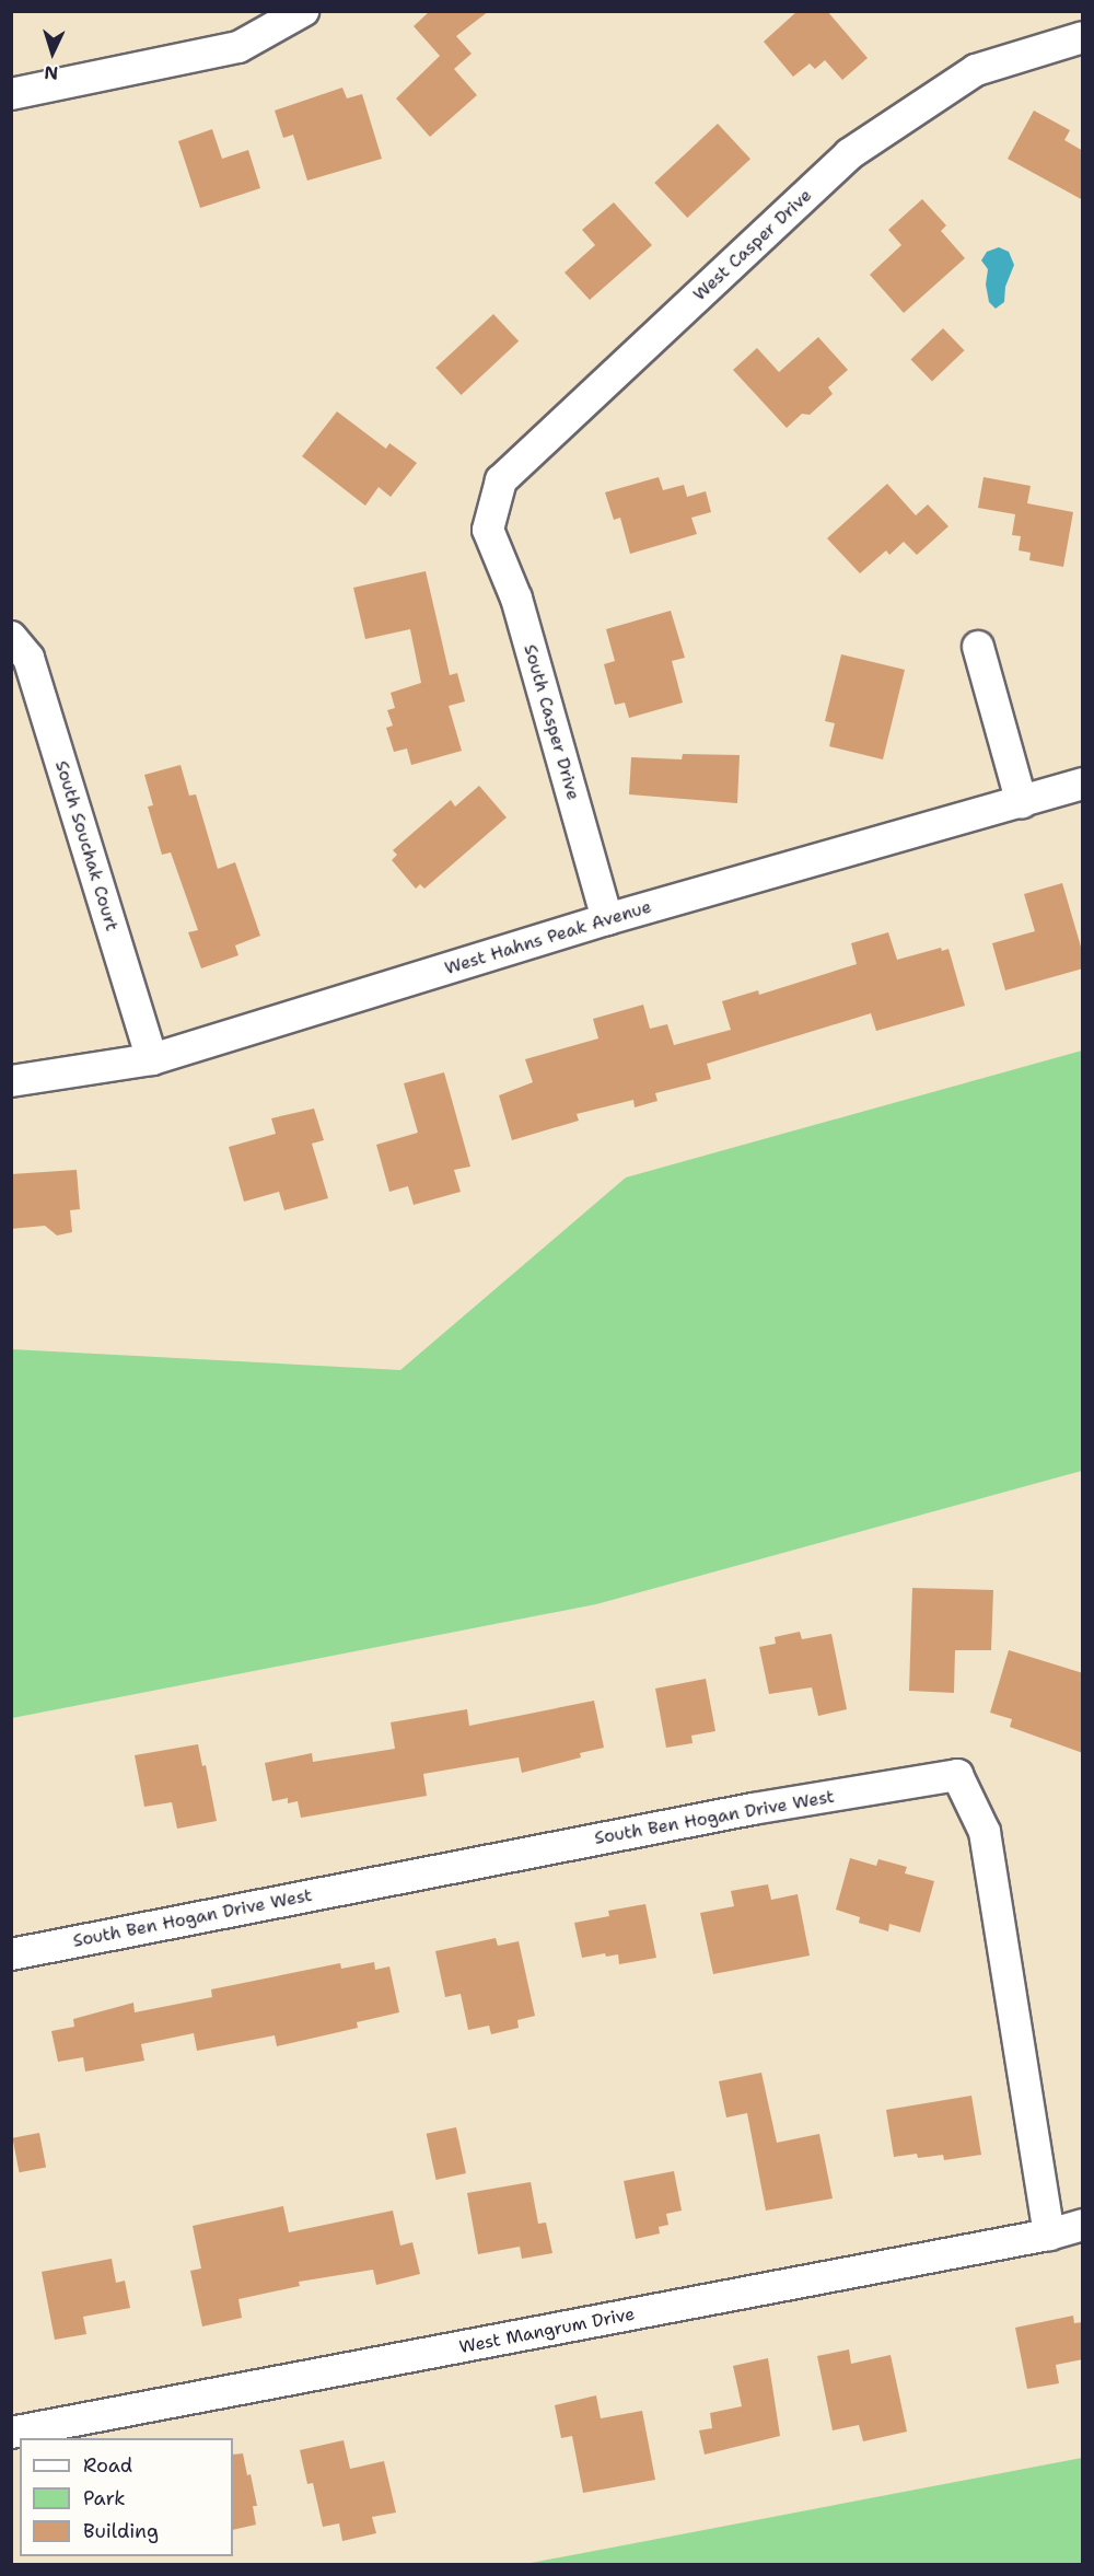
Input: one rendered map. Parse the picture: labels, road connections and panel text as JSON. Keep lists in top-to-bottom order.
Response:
{
  "streets": {
    "street": [
      "West Casper Drive",
      "South Casper Drive",
      "South Souchak Court",
      "West Hahns Peak Avenue",
      "South Ben Hogan Drive West",
      "West Mangrum Drive"
    ]
  },
  "crossings": [
    ["West Casper Drive", "South Casper Drive"],
    ["South Casper Drive", "West Hahns Peak Avenue"],
    ["South Souchak Court", "West Hahns Peak Avenue"],
    ["South Ben Hogan Drive West", "West Mangrum Drive"]
  ],
  "legend": ["Road", "Park", "Building"],
  "north": "bottom"
}
